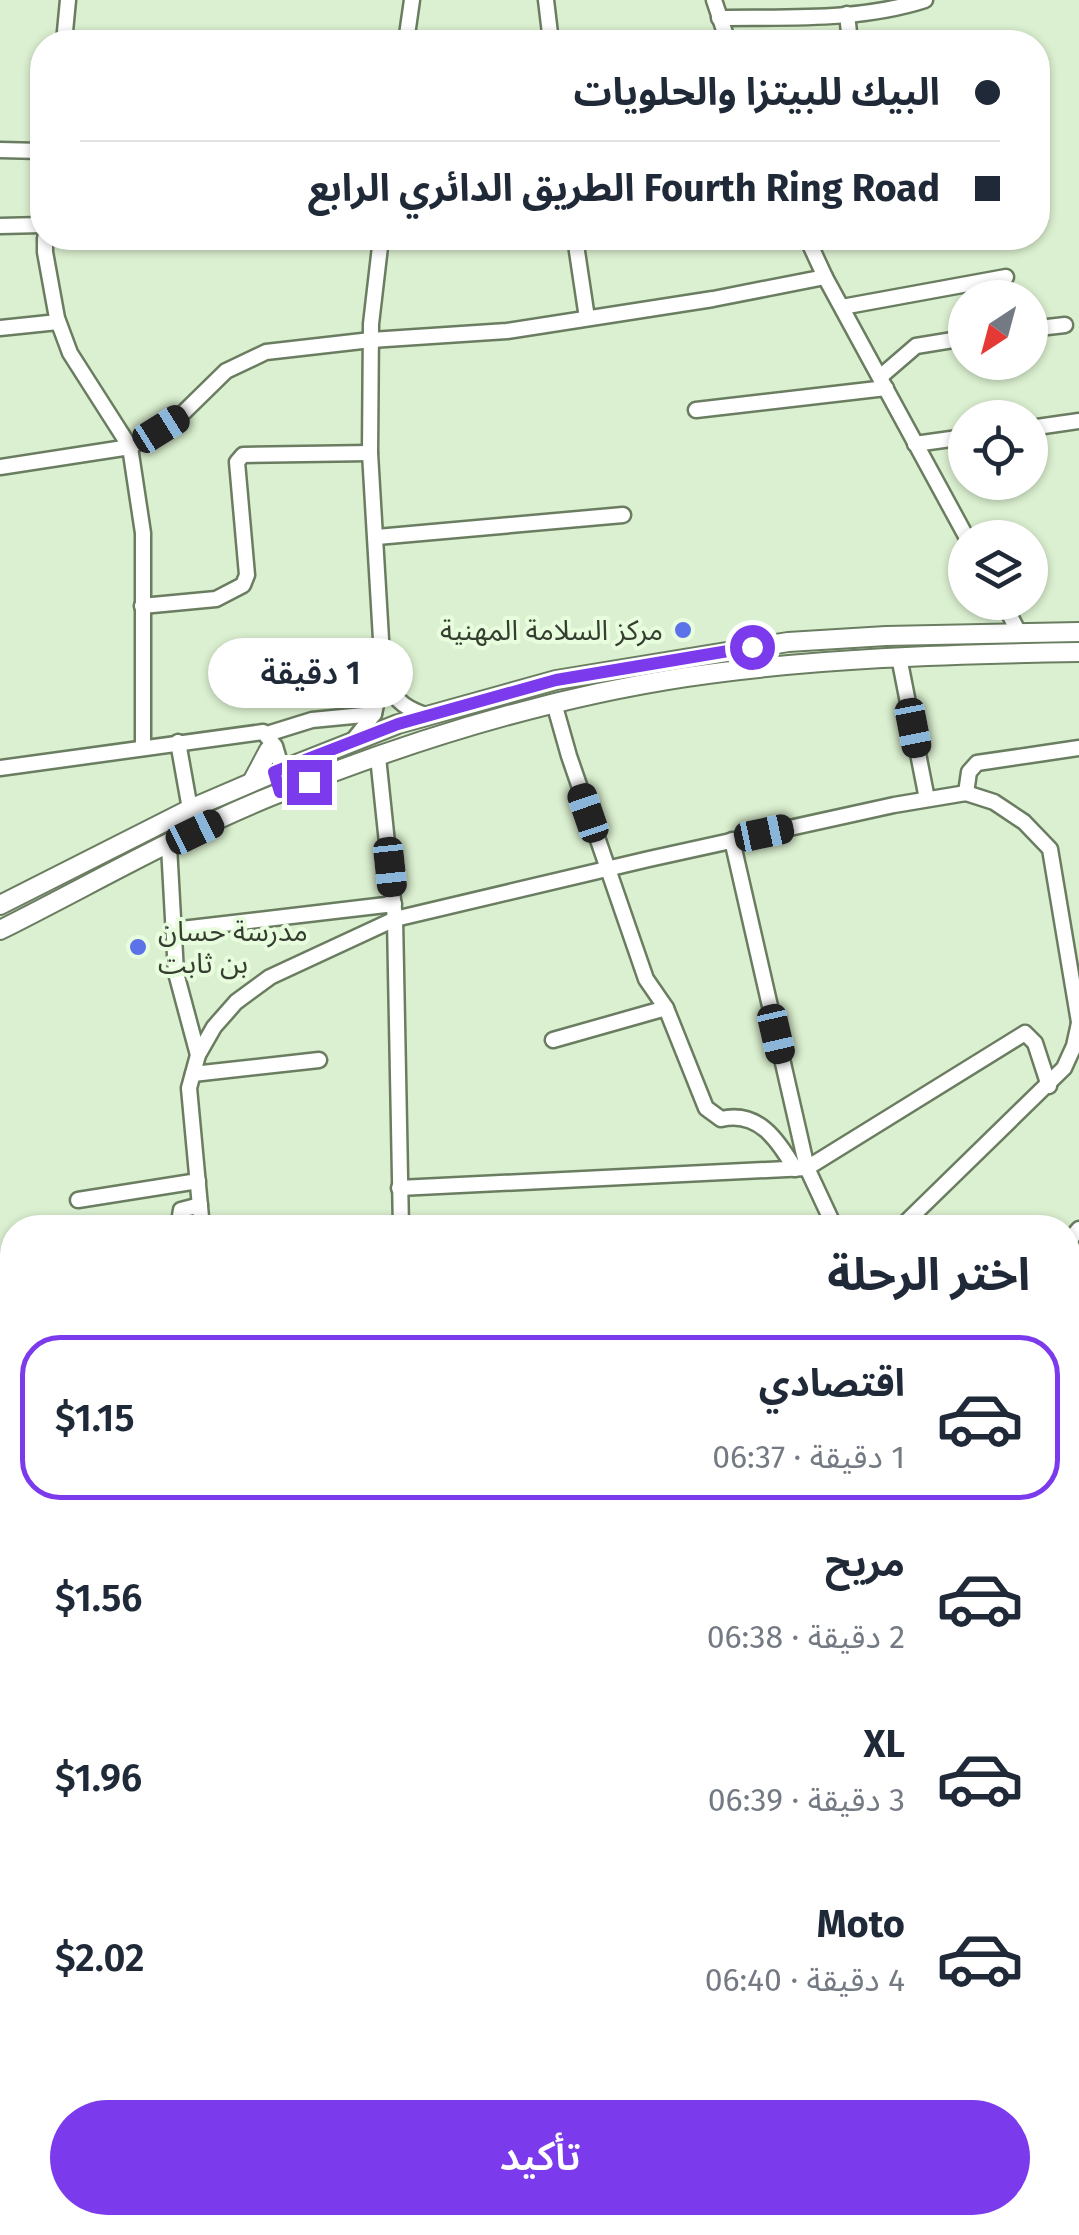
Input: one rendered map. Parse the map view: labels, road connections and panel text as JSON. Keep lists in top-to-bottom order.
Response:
{
  "places": ["مركز السلامة المهنية", "مدرسة حسان بن ثابت"],
  "north": "bottom left",
  "page": {
    "banner": ["البيك للبيتزا والحلويات", "Fourth Ring Road الطريق الدائري الرابع"],
    "bubble": "1 دقيقة",
    "heading": "اختر الرحلة",
    "list": [
      {
        "name": "اقتصادي",
        "note": "1 دقيقة · 06:37",
        "value": "$1.15"
      },
      {
        "name": "مريح",
        "note": "2 دقيقة · 06:38",
        "value": "$1.56"
      },
      {
        "name": "XL",
        "note": "3 دقيقة · 06:39",
        "value": "$1.96"
      },
      {
        "name": "Moto",
        "note": "4 دقيقة · 06:40",
        "value": "$2.02"
      }
    ],
    "buttons": "تأكيد"
  }
}
